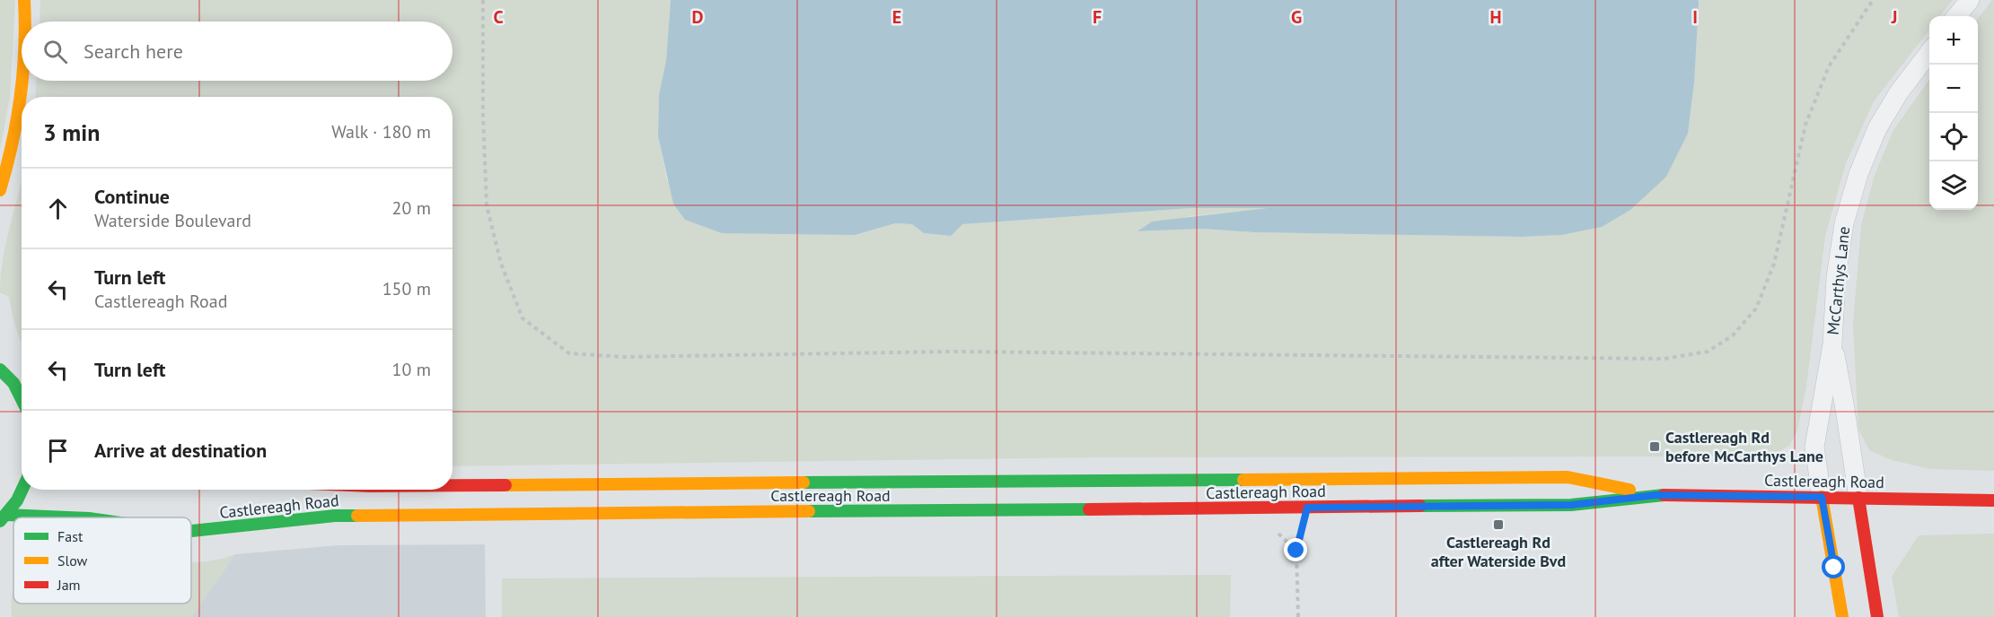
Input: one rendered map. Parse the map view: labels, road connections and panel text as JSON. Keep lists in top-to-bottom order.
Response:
{
  "streets": {
    "main road": ["Castlereagh Road"],
    "street": ["McCarthys Lane"]
  },
  "crossings": [
    ["McCarthys Lane", "Castlereagh Road"]
  ],
  "places": {
    "transit": ["Castlereagh Rd before McCarthys Lane", "Castlereagh Rd after Waterside Bvd"]
  },
  "legend": ["Fast", "Slow", "Jam"],
  "page": {
    "map_buttons": ["+", "−"],
    "search": "Search here",
    "heading": ["3 min", "Walk · 180 m"],
    "list": [
      ["Continue", "Waterside Boulevard", "20 m"],
      ["Turn left", "Castlereagh Road", "150 m"],
      ["Turn left", "10 m"],
      "Arrive at destination"
    ]
  },
  "grid": {
    "columns": [
      "C",
      "D",
      "E",
      "F",
      "G",
      "H",
      "I",
      "J"
    ]
  }
}
